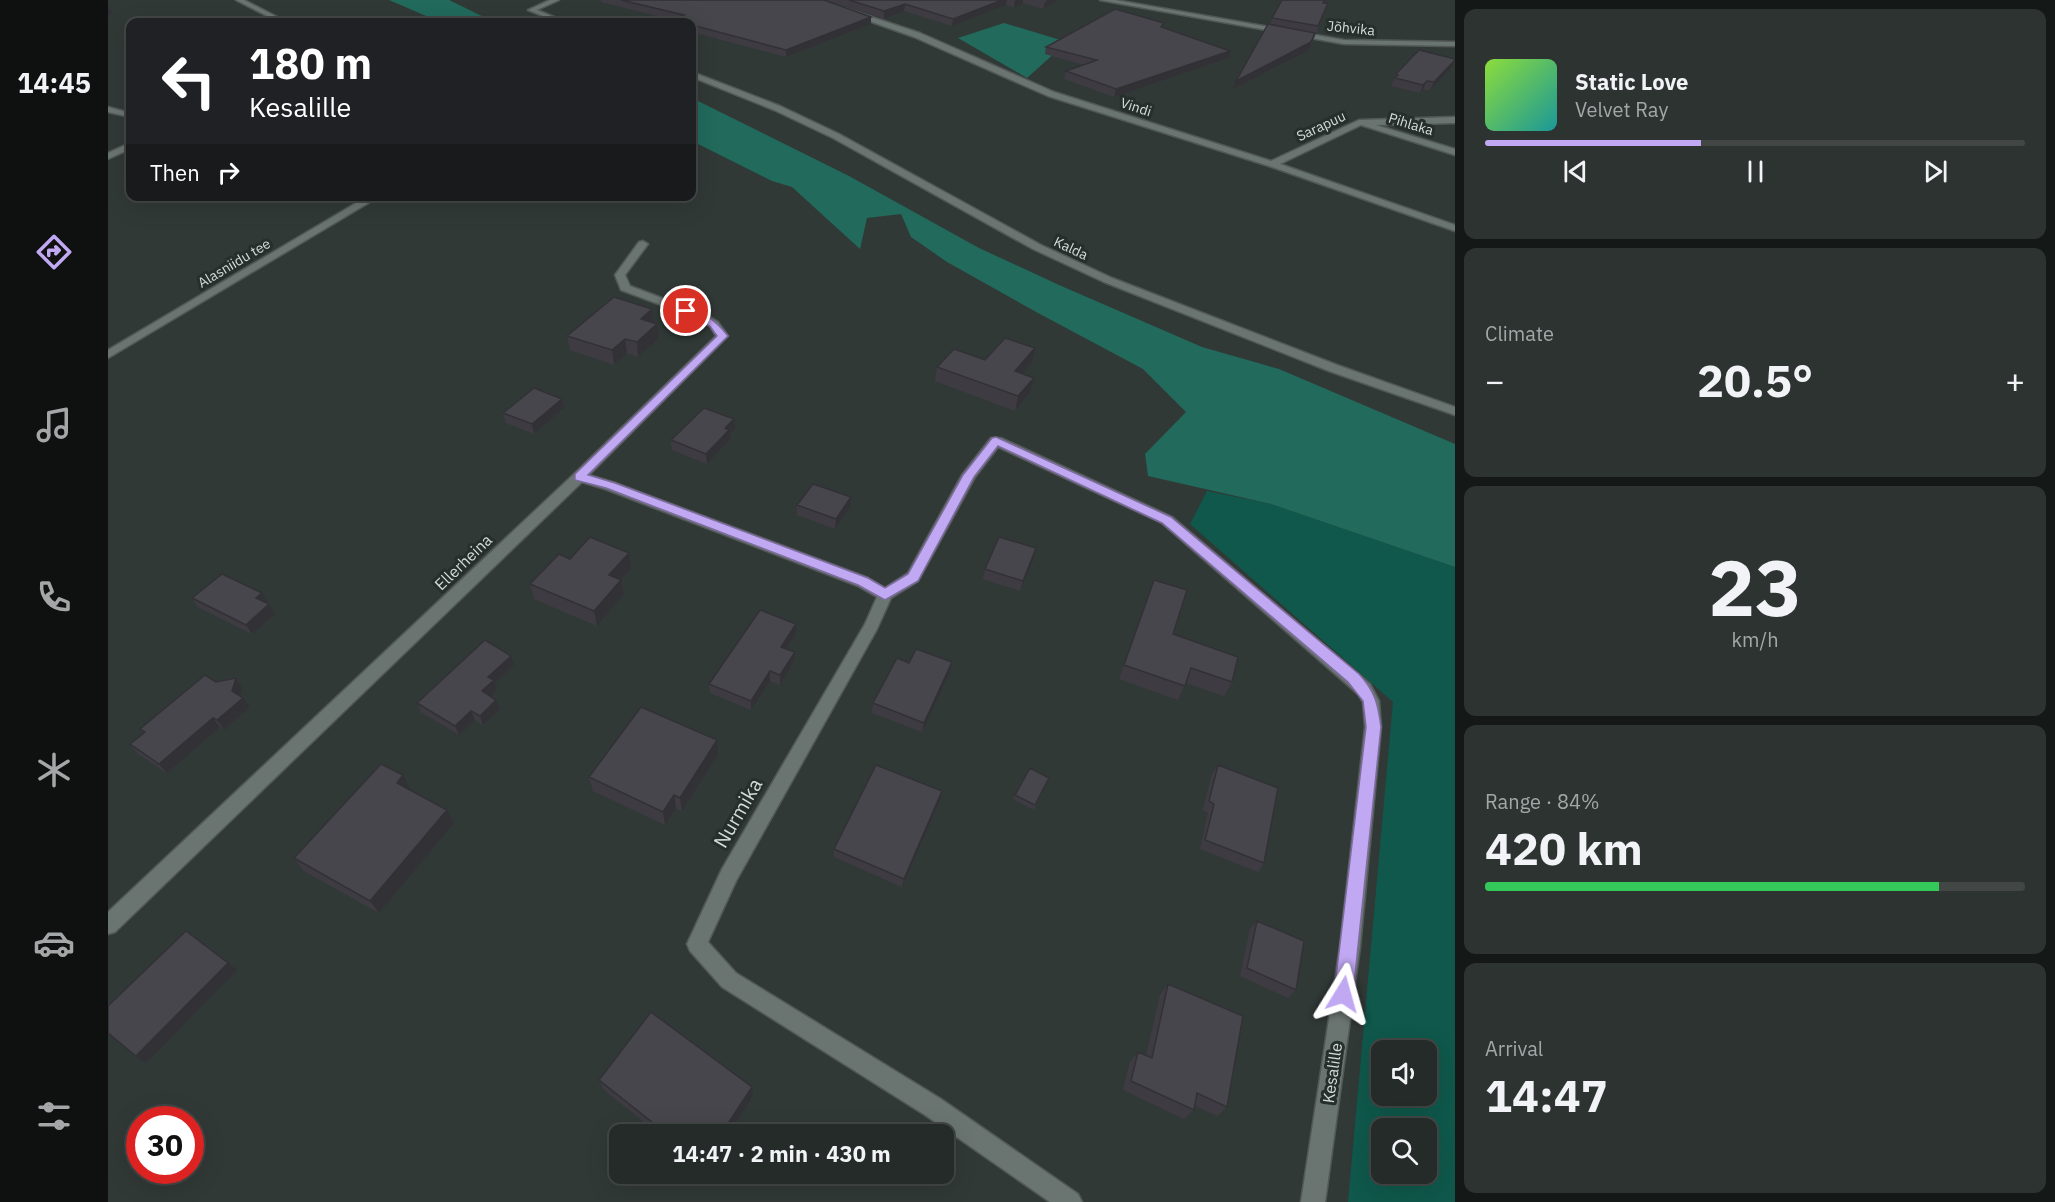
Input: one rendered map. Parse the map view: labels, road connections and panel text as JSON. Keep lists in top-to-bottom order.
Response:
{
  "streets": {
    "street": [
      "Jõhvika",
      "Vindi",
      "Pihlaka",
      "Sarapuu",
      "Kalda",
      "Alasniidu tee",
      "Ellerheina",
      "Nurmika",
      "Kesalille"
    ]
  },
  "crossings": [
    ["Vindi", "Sarapuu"],
    ["Pihlaka", "Sarapuu"],
    ["Nurmika", "Kesalille"]
  ],
  "page": {
    "tabs": "14:45",
    "turn": ["180 m", "Kesalille"],
    "song": ["Static Love", "Velvet Ray"],
    "then": "Then",
    "tile": [
      "Climate",
      ["23", "km/h"],
      ["Range · 84%", "420 km"],
      ["Arrival", "14:47"]
    ],
    "heat": ["−", "20.5°", "+"],
    "limit": "30",
    "trip": "14:47 · 2 min · 430 m"
  }
}
